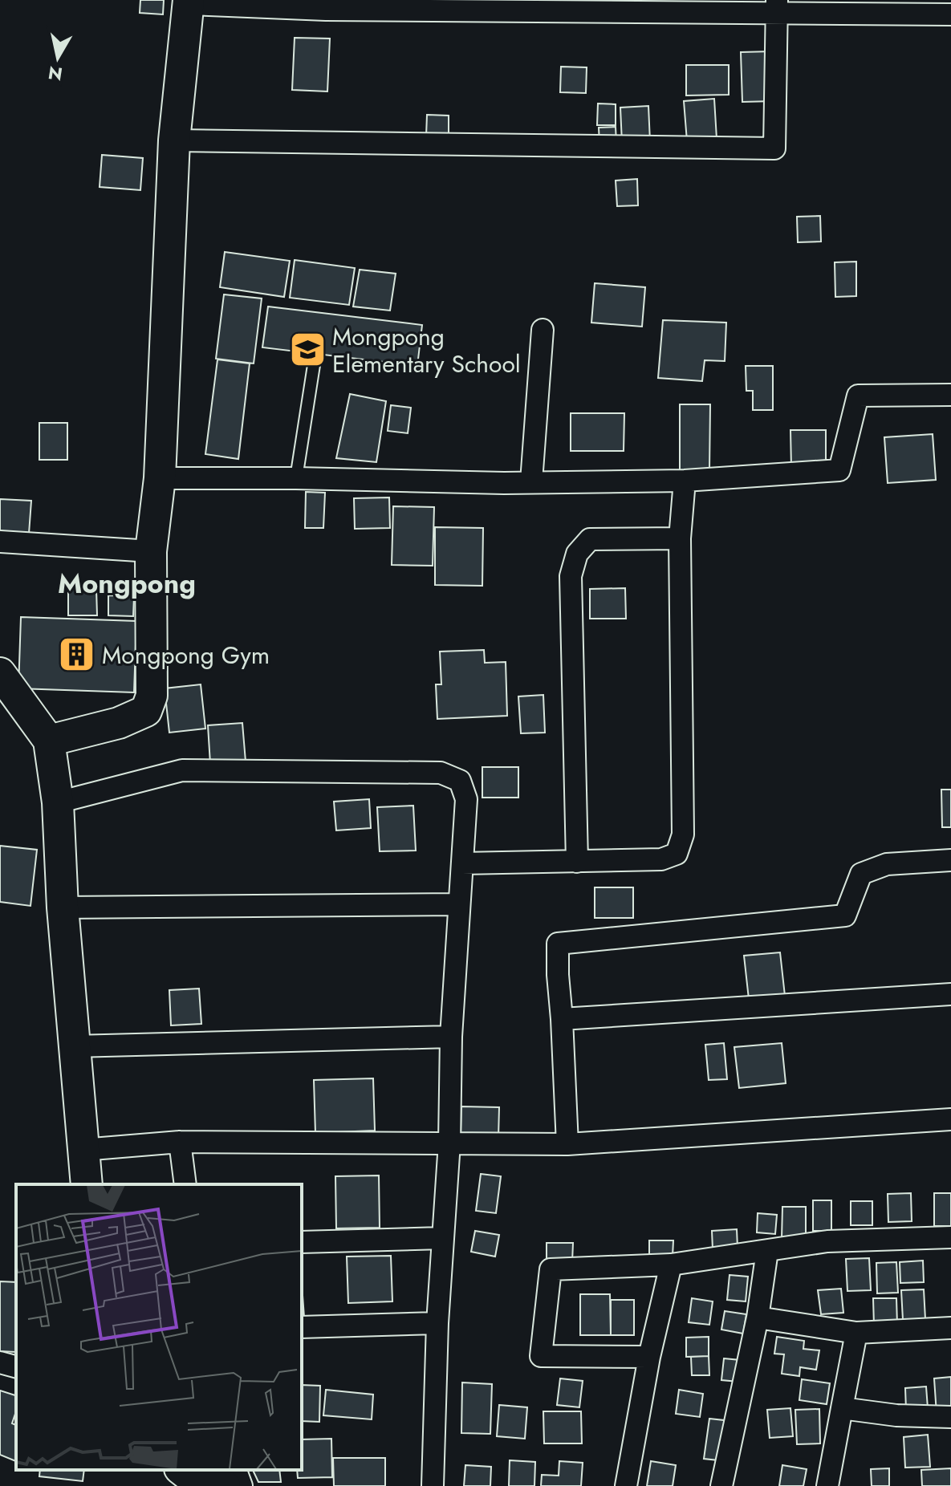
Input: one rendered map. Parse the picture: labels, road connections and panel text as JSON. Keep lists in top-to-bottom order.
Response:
{
  "districts": ["Mongpong"],
  "places": {
    "school or university": ["Mongpong Elementary School"],
    "building": ["Mongpong Gym"]
  },
  "north": "bottom"
}
